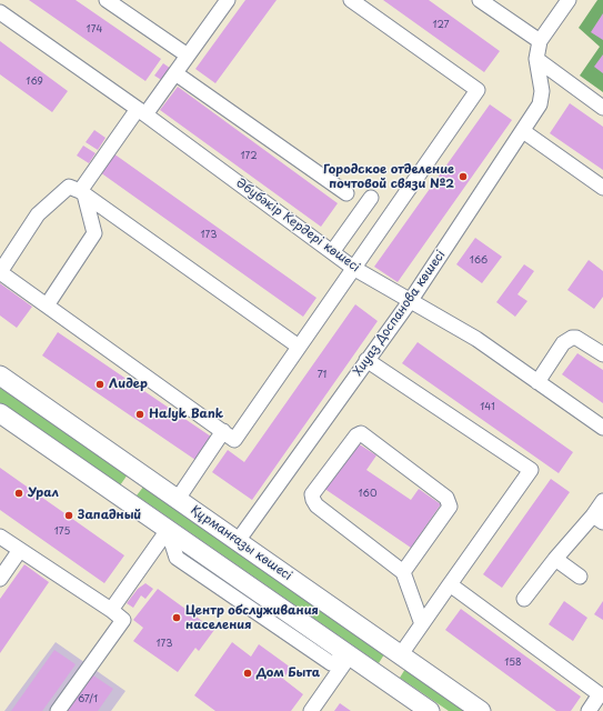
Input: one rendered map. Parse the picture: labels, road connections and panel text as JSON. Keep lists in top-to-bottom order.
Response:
{
  "streets": {
    "main road": ["Құрманғазы көшесі"],
    "street": ["Әбубәкір Кердері көшесі", "Хиуаз Доспанова көшесі"]
  },
  "crossings": [
    ["Әбубәкір Кердері көшесі", "Хиуаз Доспанова көшесі"],
    ["Хиуаз Доспанова көшесі", "Құрманғазы көшесі"]
  ],
  "places": [
    "Городское отделение почтовой связи №2",
    "Лидер",
    "Halyk Bank",
    "Урал",
    "Западный",
    "Центр обслуживания наcеления",
    "Дом Быта"
  ],
  "house_numbers": [
    "127",
    "174",
    "169",
    "172",
    "173",
    "166",
    "71",
    "141",
    "160",
    "175",
    "173",
    "158",
    "67/1"
  ]
}
